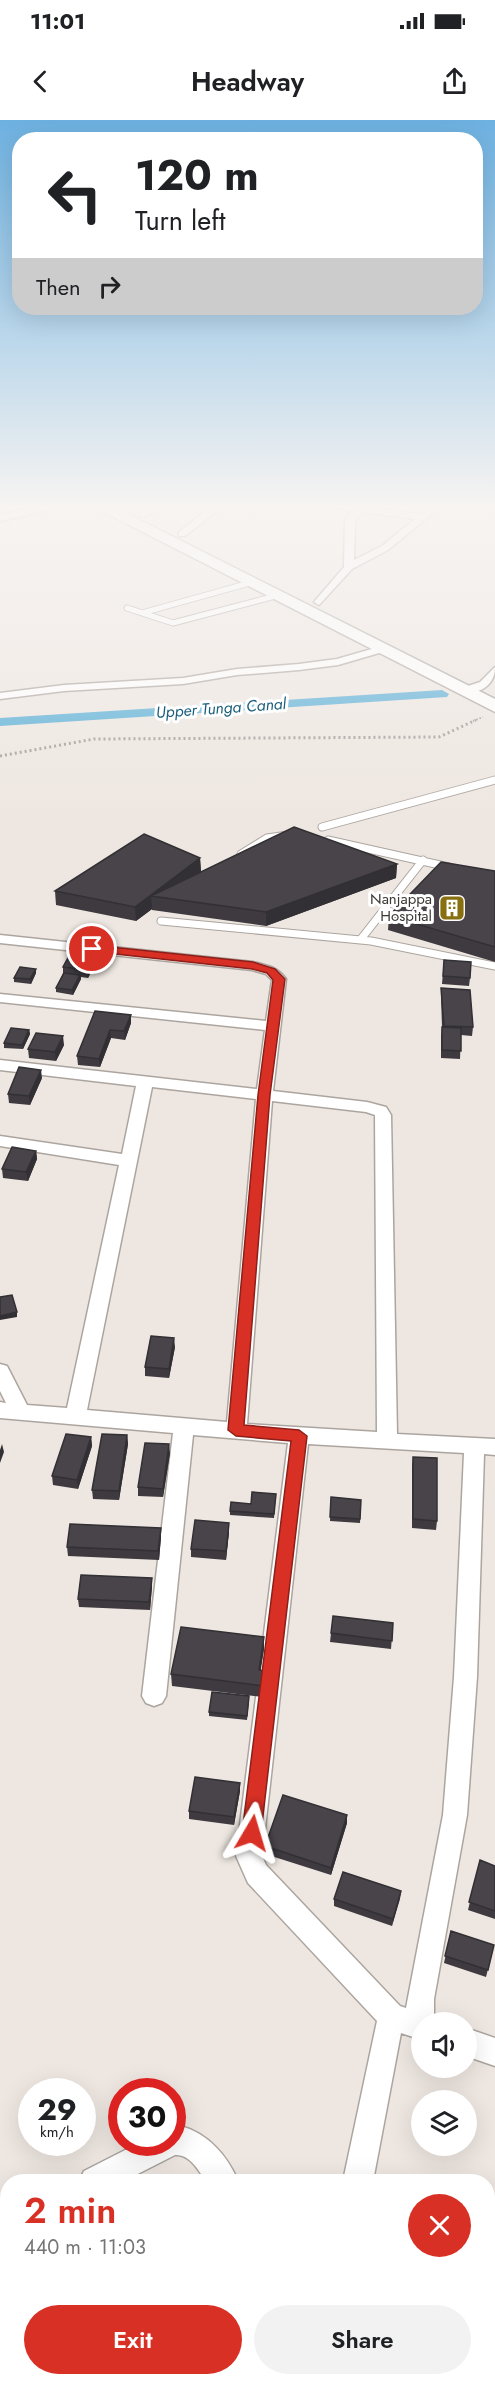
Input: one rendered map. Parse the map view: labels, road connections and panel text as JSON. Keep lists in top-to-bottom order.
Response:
{
  "water": ["Upper Tunga Canal"],
  "places": {
    "building": ["Nanjappa Hospital"]
  },
  "page": {
    "status": "11:01",
    "header": "Headway",
    "turn": ["120 m", "Turn left"],
    "then": "Then",
    "speed": "29 km/h",
    "limit": "30",
    "heading": ["2 min", "440 m · 11:03"],
    "buttons": ["Exit", "Share"]
  }
}
